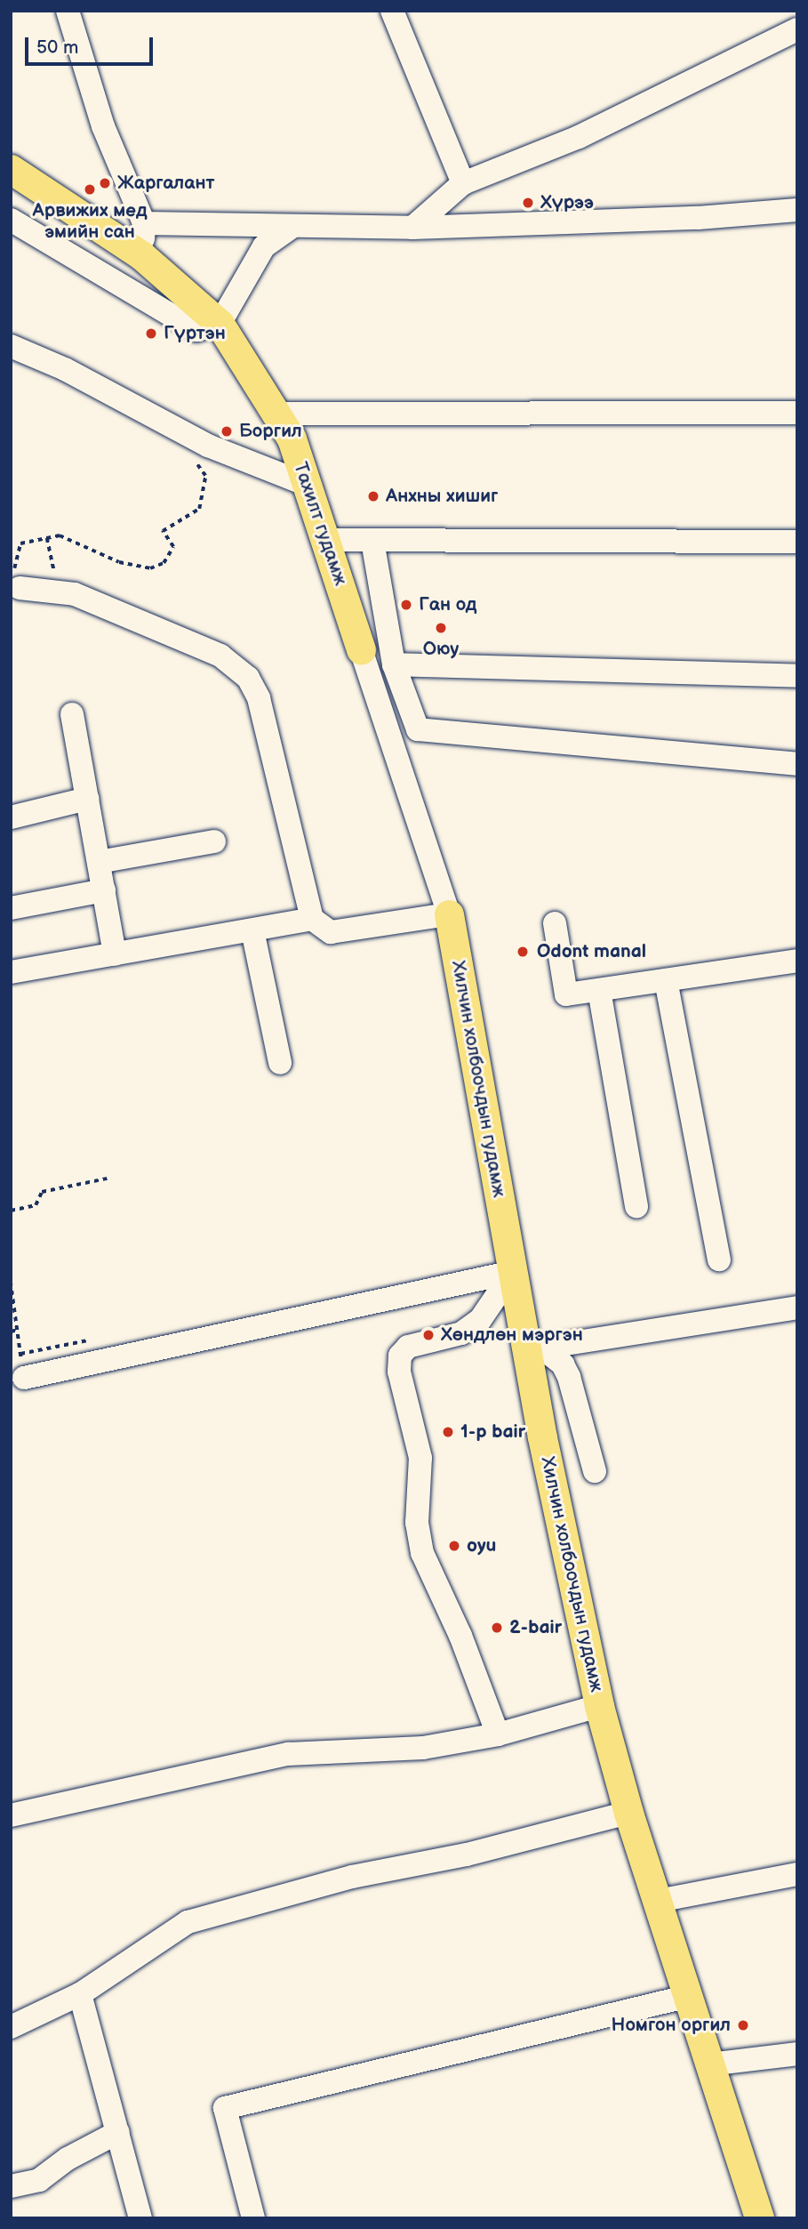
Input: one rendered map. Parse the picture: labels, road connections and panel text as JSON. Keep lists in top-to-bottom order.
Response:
{
  "streets": {
    "main road": ["Тахилт гудамж", "Хилчин холбоочдын гудамж"]
  },
  "crossings": [
    ["Тахилт гудамж", "Хилчин холбоочдын гудамж"]
  ],
  "places": [
    "Жаргалант",
    "Арвижих мед эмийн сан",
    "Хүрээ",
    "Гүртэн",
    "Боргил",
    "Анхны хишиг",
    "Ган од",
    "Оюу",
    "Odont manal",
    "Хөндлөн мэргэн",
    "1-p bair",
    "oyu",
    "2-bair",
    "Номгон оргил"
  ],
  "scale_bar": "50 m"
}
